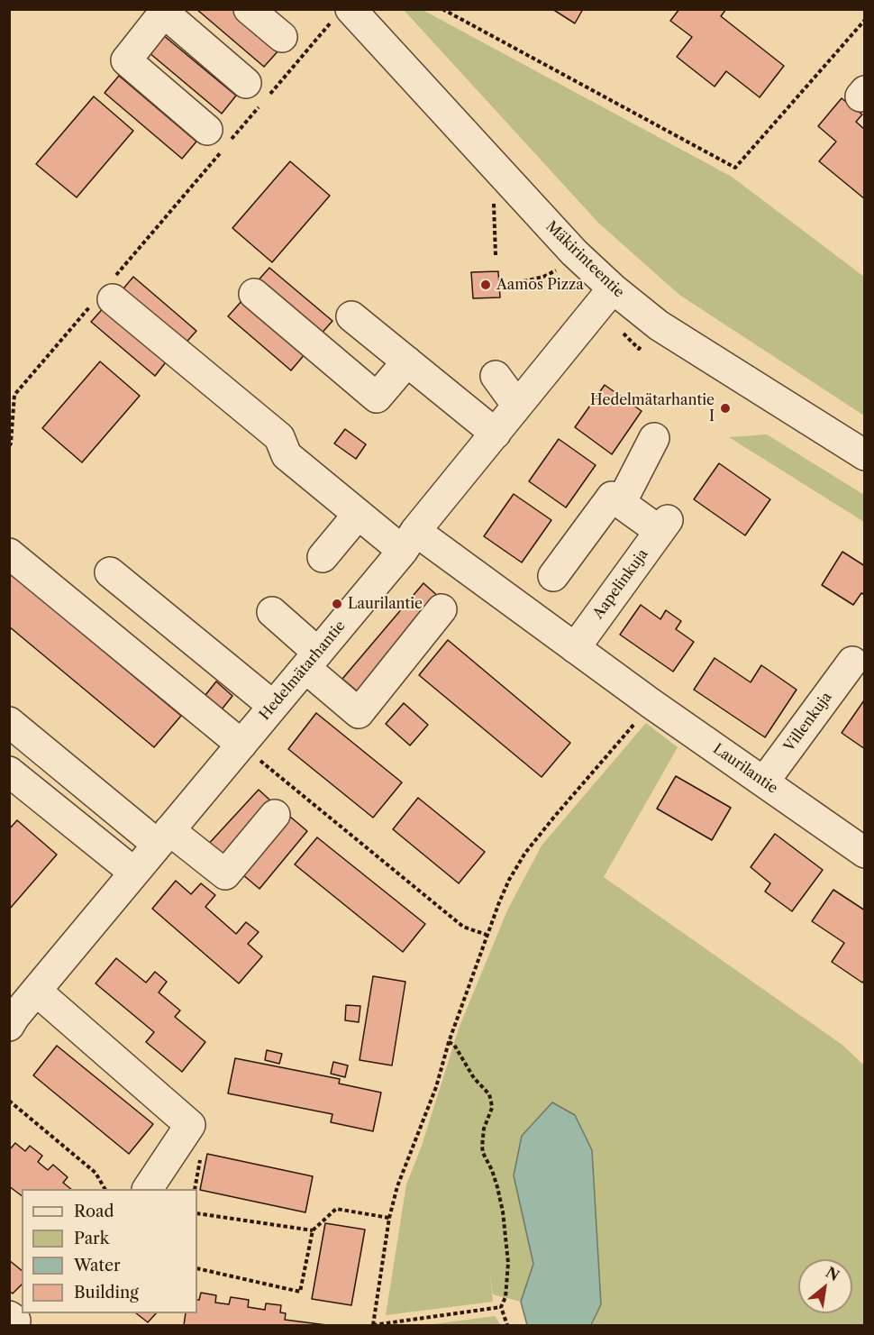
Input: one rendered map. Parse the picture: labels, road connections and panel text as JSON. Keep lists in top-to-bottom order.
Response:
{
  "streets": {
    "street": [
      "Mäkirinteentie",
      "Aapelinkuja",
      "Hedelmätarhantie",
      "Villenkuja",
      "Laurilantie"
    ]
  },
  "crossings": [
    ["Mäkirinteentie", "Hedelmätarhantie"],
    ["Aapelinkuja", "Laurilantie"],
    ["Hedelmätarhantie", "Laurilantie"],
    ["Villenkuja", "Laurilantie"]
  ],
  "places": ["Aamos Pizza", "Hedelmätarhantie I", "Laurilantie"],
  "legend": [
    "Road",
    "Park",
    "Water",
    "Building"
  ],
  "north": "top right"
}
